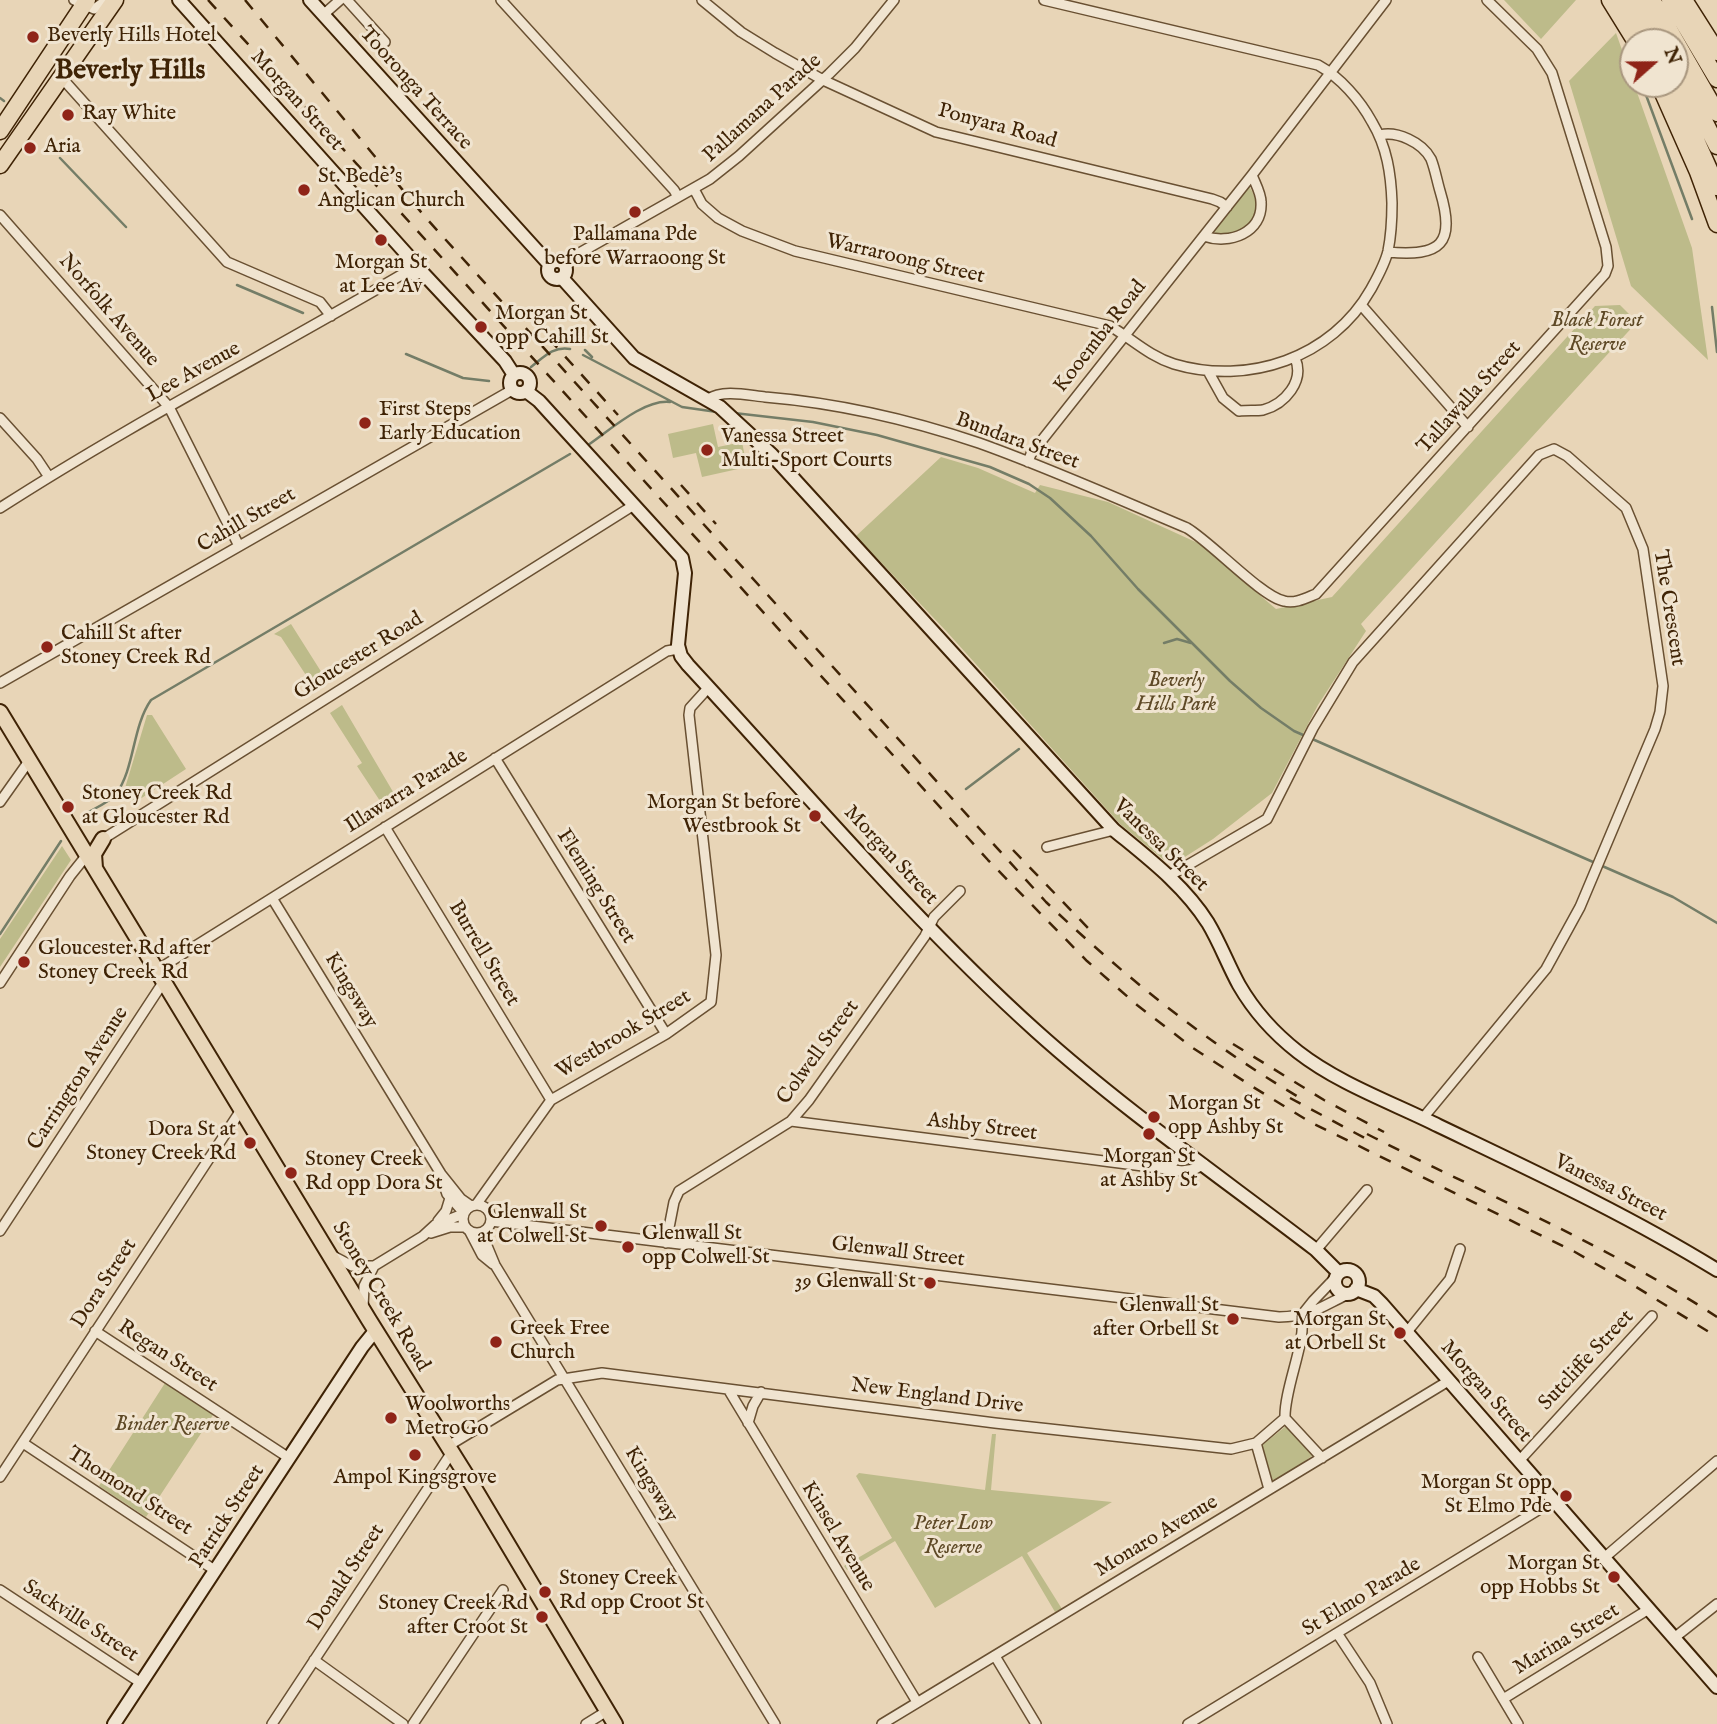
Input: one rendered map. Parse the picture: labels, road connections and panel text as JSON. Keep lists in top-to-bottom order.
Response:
{
  "streets": {
    "main road": ["Stoney Creek Road"],
    "street": [
      "Tooronga Terrace",
      "Morgan Street",
      "Pallamana Parade",
      "Ponyara Road",
      "Warraroong Street",
      "Norfolk Avenue",
      "Kooemba Road",
      "Lee Avenue",
      "Tallawalla Street",
      "Bundara Street",
      "Cahill Street",
      "The Crescent",
      "Gloucester Road",
      "Illawarra Parade",
      "Vanessa Street",
      "Fleming Street",
      "Burrell Street",
      "Kingsway",
      "Westbrook Street",
      "Colwell Street",
      "Carrington Avenue",
      "Ashby Street",
      "Glenwall Street",
      "Dora Street",
      "Regan Street",
      "Sutcliffe Street",
      "New England Drive",
      "Thomond Street",
      "Patrick Street",
      "Kinsel Avenue",
      "Monaro Avenue",
      "Donald Street",
      "St Elmo Parade",
      "Sackville Street",
      "Marina Street"
    ]
  },
  "crossings": [
    ["Tooronga Terrace", "Pallamana Parade"],
    ["Morgan Street", "Lee Avenue"],
    ["Morgan Street", "Cahill Street"],
    ["Morgan Street", "Illawarra Parade"],
    ["Morgan Street", "Westbrook Street"],
    ["Morgan Street", "Colwell Street"],
    ["Morgan Street", "Ashby Street"],
    ["Morgan Street", "Sutcliffe Street"],
    ["Morgan Street", "Monaro Avenue"],
    ["Morgan Street", "St Elmo Parade"],
    ["Morgan Street", "Marina Street"],
    ["Pallamana Parade", "Ponyara Road"],
    ["Pallamana Parade", "Warraroong Street"],
    ["Ponyara Road", "Kooemba Road"],
    ["Warraroong Street", "Kooemba Road"],
    ["Norfolk Avenue", "Lee Avenue"],
    ["Norfolk Avenue", "Cahill Street"],
    ["Kooemba Road", "Bundara Street"],
    ["Tallawalla Street", "Bundara Street"],
    ["Bundara Street", "Vanessa Street"],
    ["The Crescent", "Vanessa Street"],
    ["Illawarra Parade", "Fleming Street"],
    ["Illawarra Parade", "Burrell Street"],
    ["Illawarra Parade", "Kingsway"],
    ["Illawarra Parade", "Carrington Avenue"],
    ["Illawarra Parade", "Stoney Creek Road"],
    ["Fleming Street", "Westbrook Street"],
    ["Burrell Street", "Westbrook Street"],
    ["Kingsway", "Westbrook Street"],
    ["Kingsway", "New England Drive"],
    ["Colwell Street", "Ashby Street"],
    ["Colwell Street", "Glenwall Street"],
    ["Carrington Avenue", "Stoney Creek Road"],
    ["Dora Street", "Stoney Creek Road"],
    ["Dora Street", "Regan Street"],
    ["Dora Street", "Thomond Street"],
    ["Stoney Creek Road", "Patrick Street"],
    ["Stoney Creek Road", "Donald Street"],
    ["Regan Street", "Patrick Street"],
    ["New England Drive", "Kinsel Avenue"],
    ["Thomond Street", "Patrick Street"],
    ["Patrick Street", "Sackville Street"],
    ["Kinsel Avenue", "Monaro Avenue"]
  ],
  "districts": ["Beverly Hills"],
  "parks": [
    "Black Forest Reserve",
    "Beverly Hills Park",
    "Binder Reserve",
    "Peter Low Reserve"
  ],
  "places": [
    "Beverly Hills Hotel",
    "Ray White",
    "Aria",
    "St. Bede's Anglican Church",
    "Pallamana Pde before Warraoong St",
    "Morgan St at Lee Av",
    "Morgan St opp Cahill St",
    "First Steps Early Education",
    "Vanessa Street Multi-Sport Courts",
    "Cahill St after Stoney Creek Rd",
    "Stoney Creek Rd at Gloucester Rd",
    "Morgan St before Westbrook St",
    "Gloucester Rd after Stoney Creek Rd",
    "Morgan St opp Ashby St",
    "Morgan St at Ashby St",
    "Dora St at Stoney Creek Rd",
    "Stoney Creek Rd opp Dora St",
    "Glenwall St at Colwell St",
    "Glenwall St opp Colwell St",
    "39 Glenwall St",
    "Glenwall St after Orbell St",
    "Morgan St at Orbell St",
    "Greek Free Church",
    "Woolworths MetroGo",
    "Ampol Kingsgrove",
    "Morgan St opp St Elmo Pde",
    "Morgan St opp Hobbs St",
    "Stoney Creek Rd opp Croot St",
    "Stoney Creek Rd after Croot St"
  ],
  "north": "right"
}
